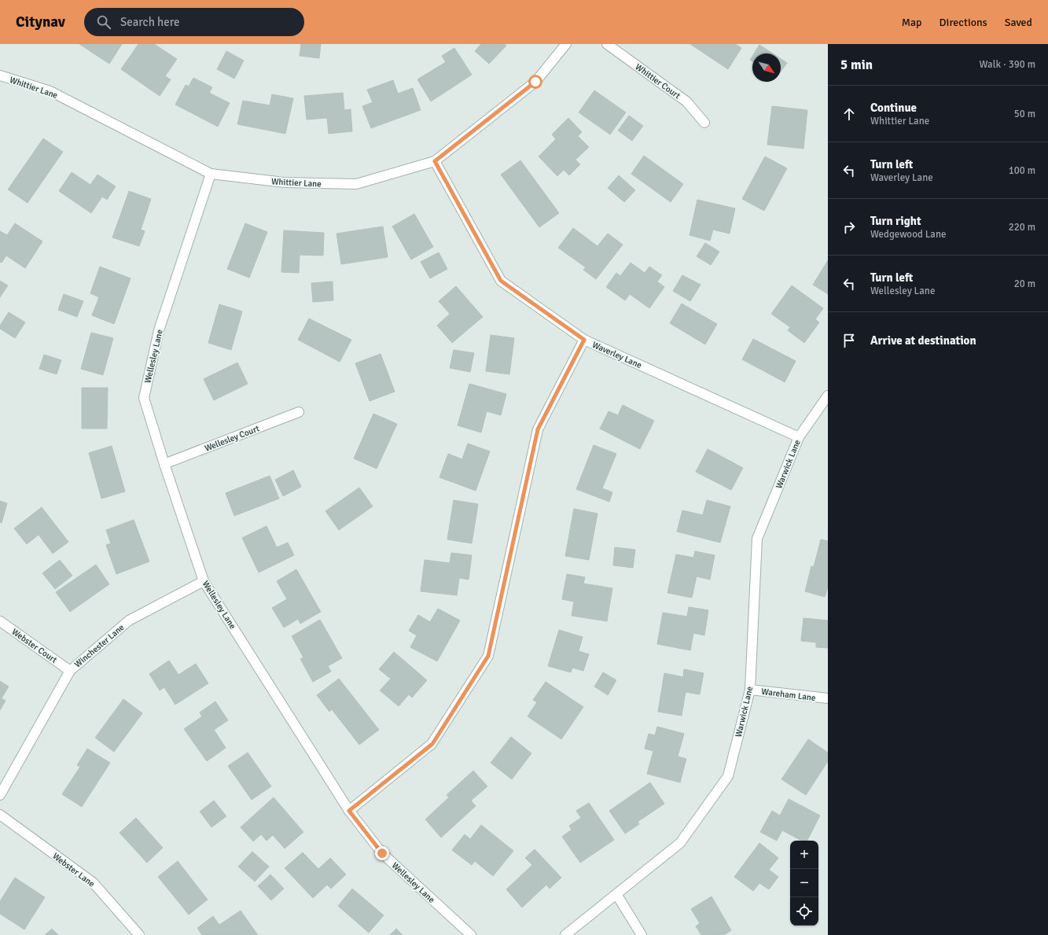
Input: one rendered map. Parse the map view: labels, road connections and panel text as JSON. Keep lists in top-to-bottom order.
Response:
{
  "streets": {
    "street": [
      "Whittier Court",
      "Whittier Lane",
      "Waverley Lane",
      "Wellesley Lane",
      "Wellesley Court",
      "Warwick Lane",
      "Webster Court",
      "Winchester Lane",
      "Wareham Lane",
      "Webster Lane"
    ]
  },
  "crossings": [
    ["Whittier Lane", "Waverley Lane"],
    ["Whittier Lane", "Wellesley Lane"],
    ["Waverley Lane", "Warwick Lane"],
    ["Wellesley Lane", "Wellesley Court"],
    ["Wellesley Lane", "Winchester Lane"],
    ["Warwick Lane", "Wareham Lane"],
    ["Webster Court", "Winchester Lane"]
  ],
  "north": "bottom right",
  "page": {
    "header": "Citynav",
    "search": "Search here",
    "nav": ["Map", "Directions", "Saved"],
    "heading": ["5 min", "Walk · 390 m"],
    "list": [
      ["Continue", "Whittier Lane", "50 m"],
      ["Turn left", "Waverley Lane", "100 m"],
      ["Turn right", "Wedgewood Lane", "220 m"],
      ["Turn left", "Wellesley Lane", "20 m"],
      "Arrive at destination"
    ],
    "map_buttons": ["+", "−"]
  }
}
